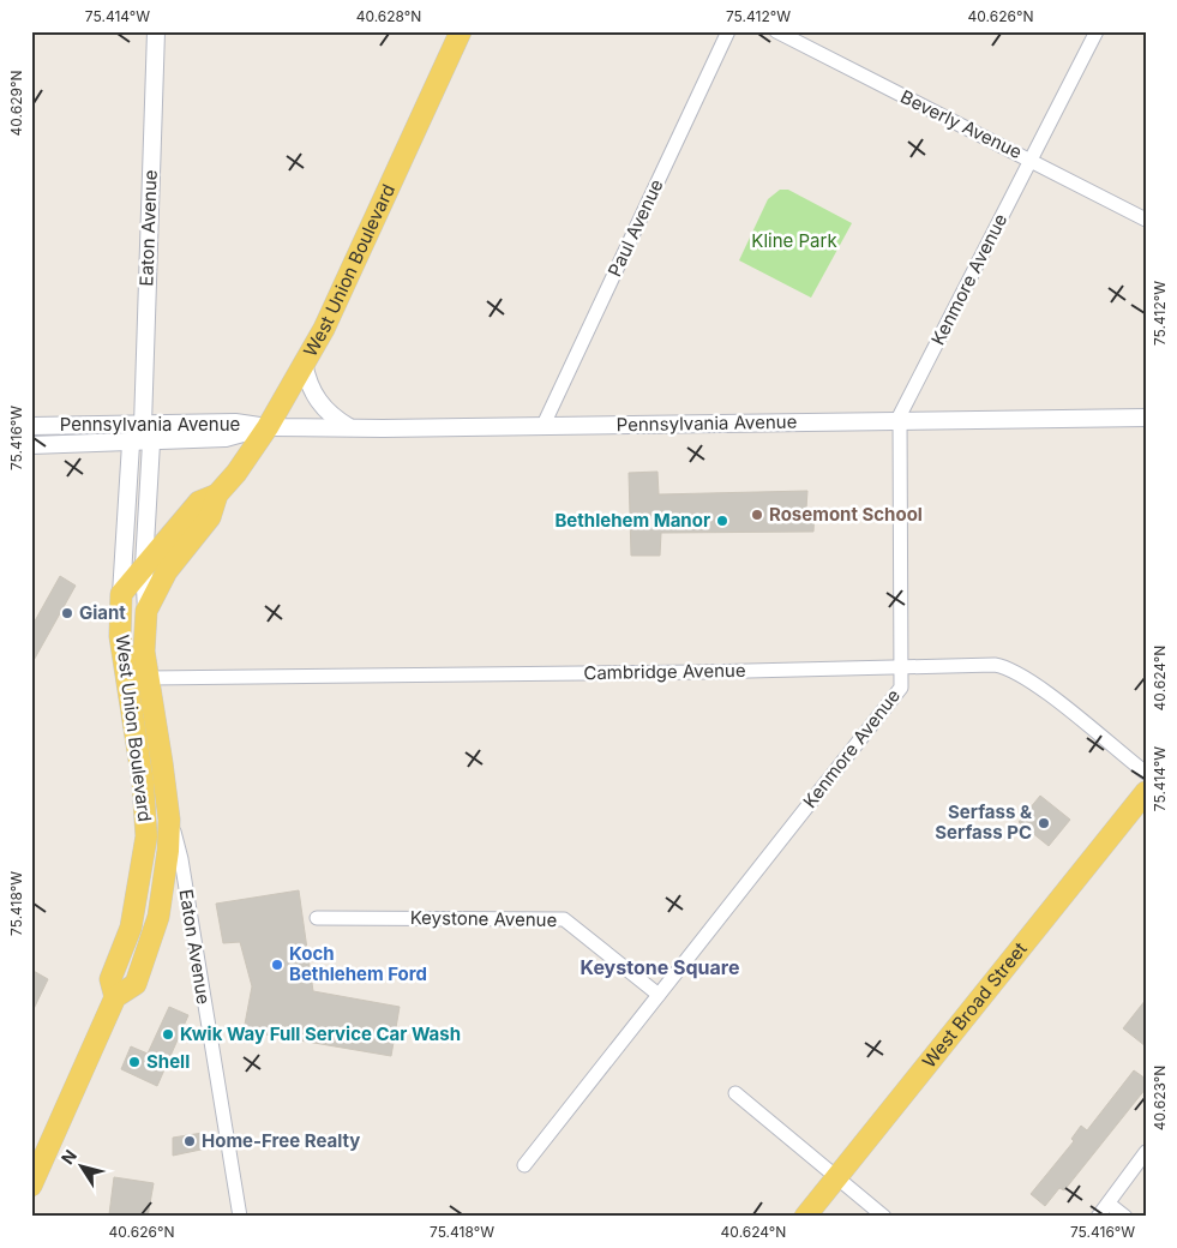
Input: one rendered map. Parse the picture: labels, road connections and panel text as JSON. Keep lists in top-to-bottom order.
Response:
{
  "streets": {
    "main road": ["West Union Boulevard", "West Broad Street"],
    "street": [
      "Beverly Avenue",
      "Eaton Avenue",
      "Paul Avenue",
      "Kenmore Avenue",
      "Pennsylvania Avenue",
      "Cambridge Avenue",
      "Keystone Avenue"
    ]
  },
  "crossings": [
    ["Beverly Avenue", "Kenmore Avenue"],
    ["Eaton Avenue", "West Union Boulevard"],
    ["Eaton Avenue", "Pennsylvania Avenue"],
    ["Paul Avenue", "Pennsylvania Avenue"],
    ["West Union Boulevard", "Pennsylvania Avenue"],
    ["West Union Boulevard", "Cambridge Avenue"],
    ["Kenmore Avenue", "Pennsylvania Avenue"],
    ["Kenmore Avenue", "Cambridge Avenue"],
    ["Kenmore Avenue", "Keystone Avenue"]
  ],
  "districts": ["Keystone Square"],
  "parks": ["Kline Park"],
  "places": [
    "Rosemont School",
    "Bethlehem Manor",
    "Giant",
    "Serfass & Serfass PC",
    "Koch Bethlehem Ford",
    "Kwik Way Full Service Car Wash",
    "Shell",
    "Home-Free Realty"
  ],
  "north": "top left",
  "coordinates": [
    "75.414°W",
    "40.628°N",
    "75.412°W",
    "40.626°N",
    "40.629°N",
    "75.416°W",
    "40.624°N",
    "75.418°W",
    "40.623°N"
  ]
}
